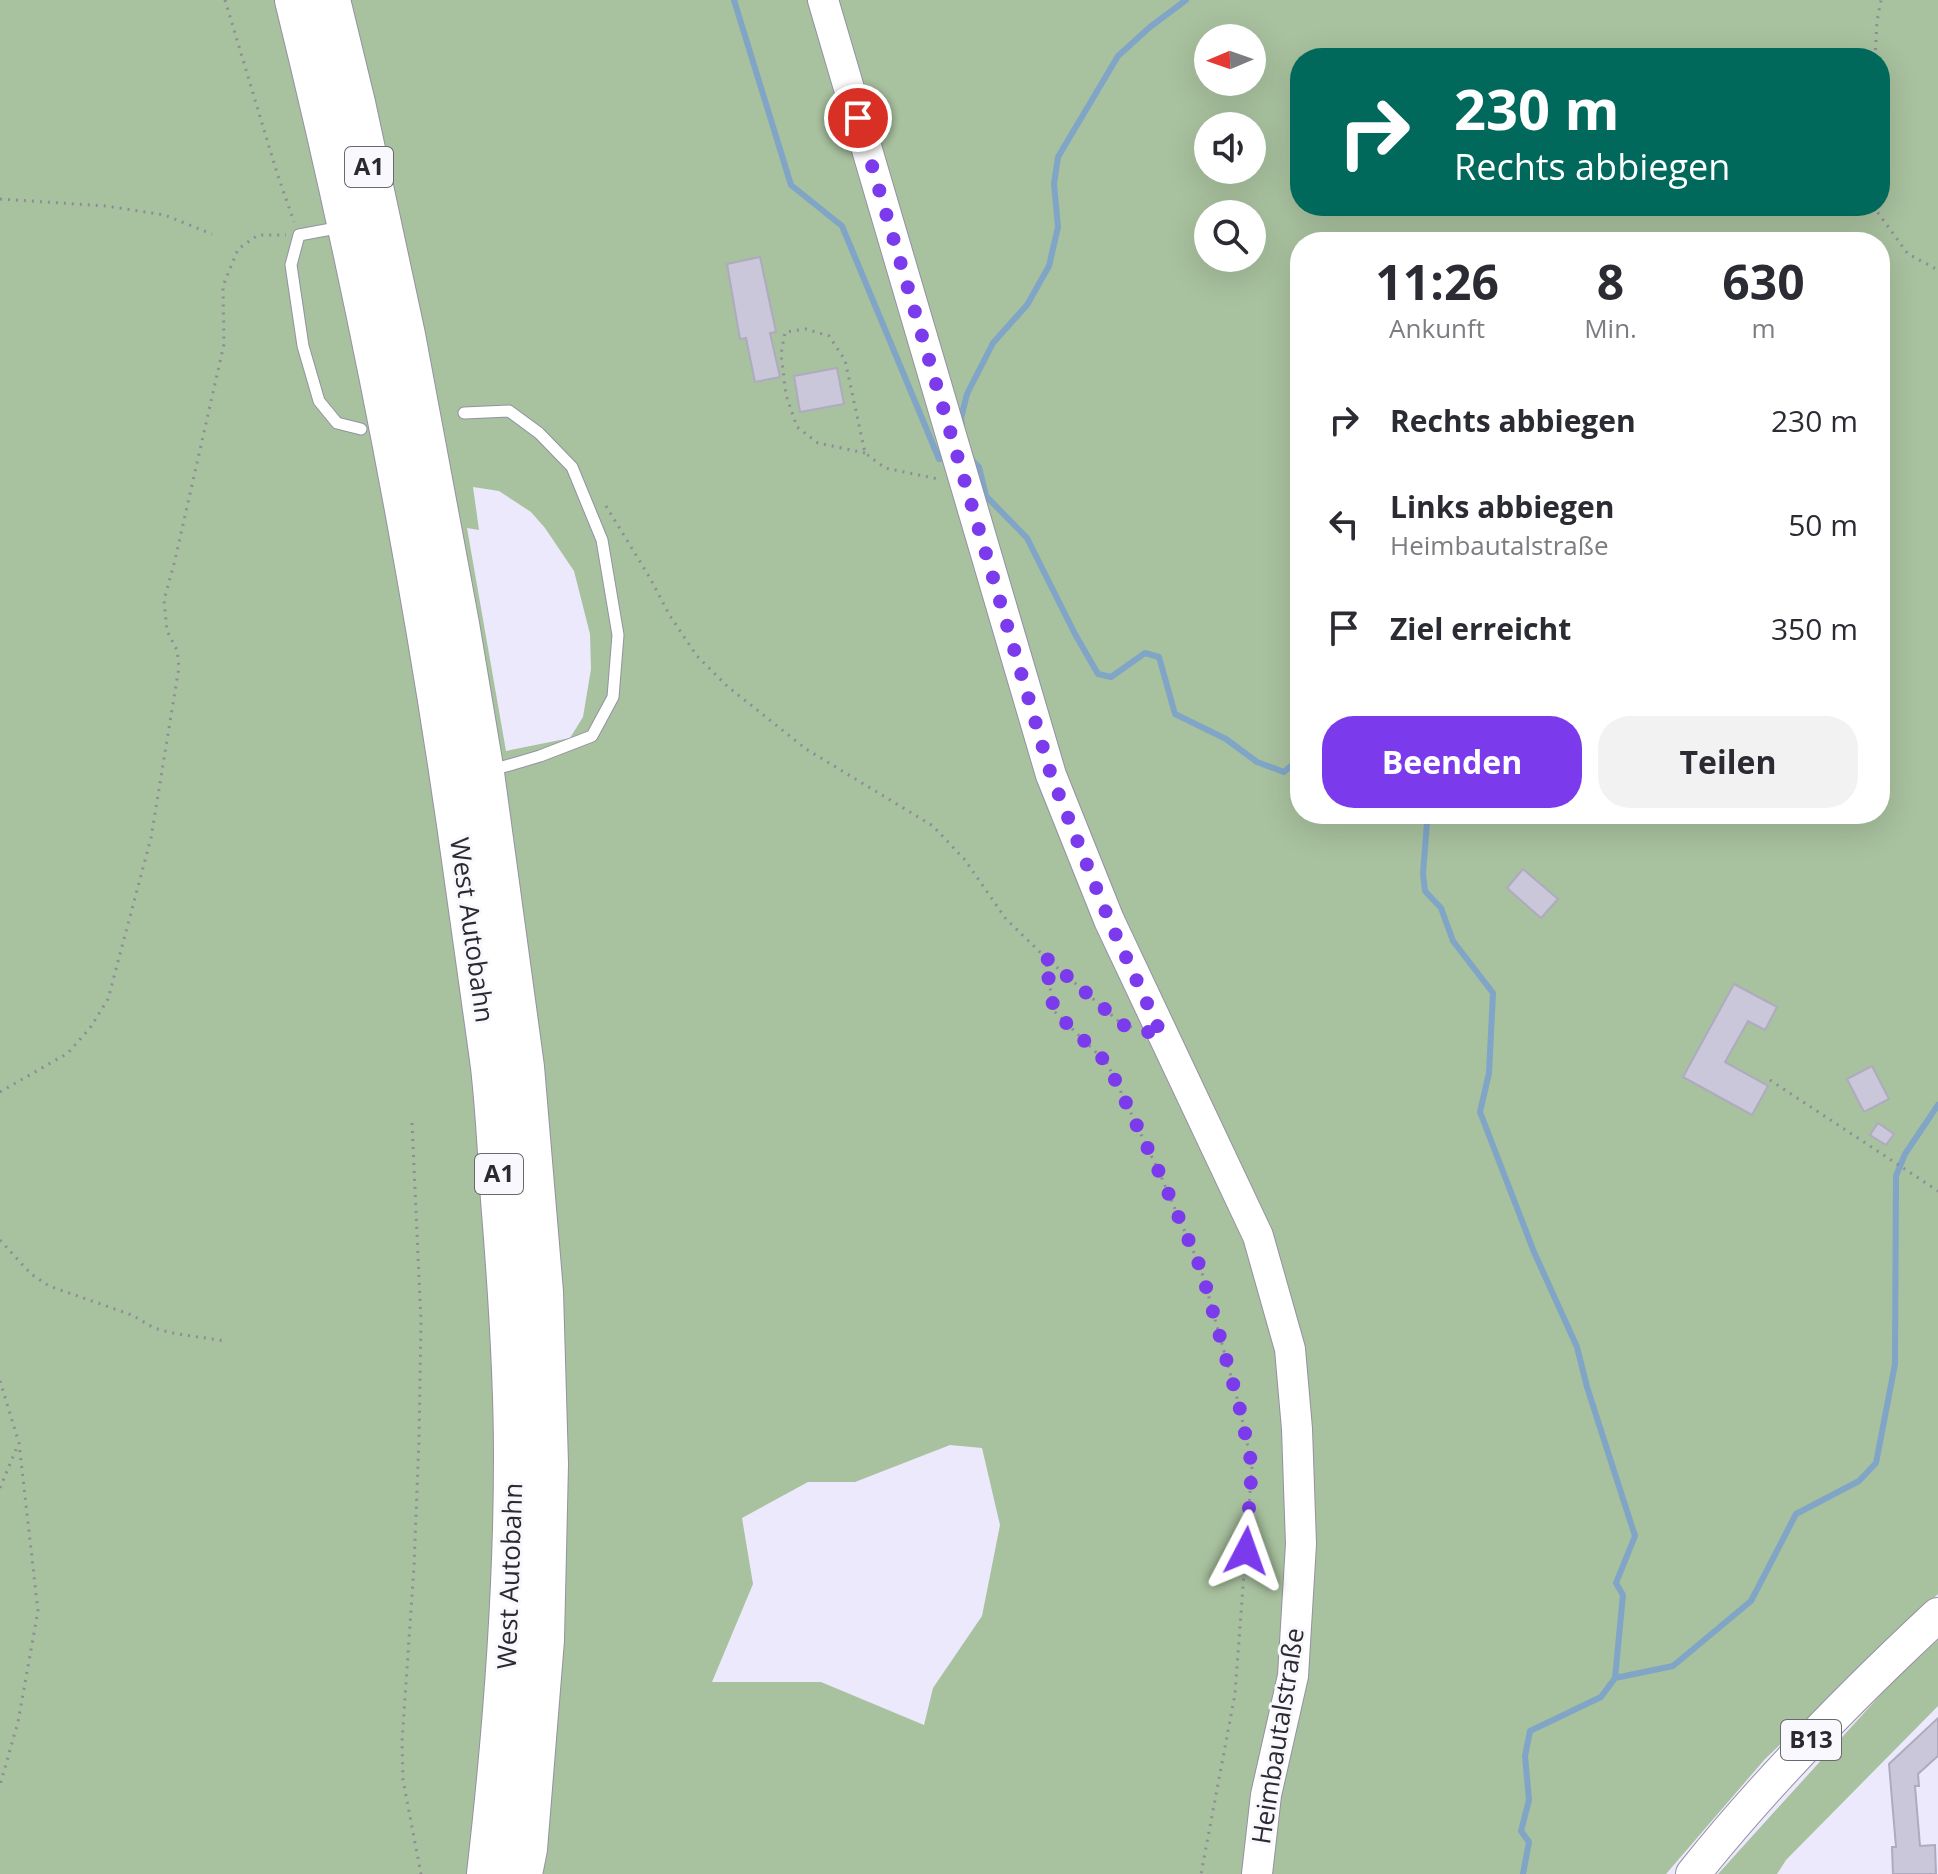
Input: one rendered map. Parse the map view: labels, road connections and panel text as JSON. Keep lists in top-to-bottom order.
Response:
{
  "streets": {
    "highway": ["A1", "West Autobahn"],
    "main road": ["B13"],
    "street": ["Heimbautalstraße"]
  },
  "north": "left",
  "page": {
    "turn": ["230 m", "Rechts abbiegen"],
    "eta": [
      "11:26",
      "Ankunft",
      "8",
      "Min.",
      "630",
      "m"
    ],
    "list": [
      {
        "name": "Rechts abbiegen",
        "value": "230 m"
      },
      {
        "name": "Links abbiegen",
        "note": "Heimbautalstraße",
        "value": "50 m"
      },
      {
        "name": "Ziel erreicht",
        "value": "350 m"
      }
    ],
    "buttons": ["Beenden", "Teilen"]
  }
}
